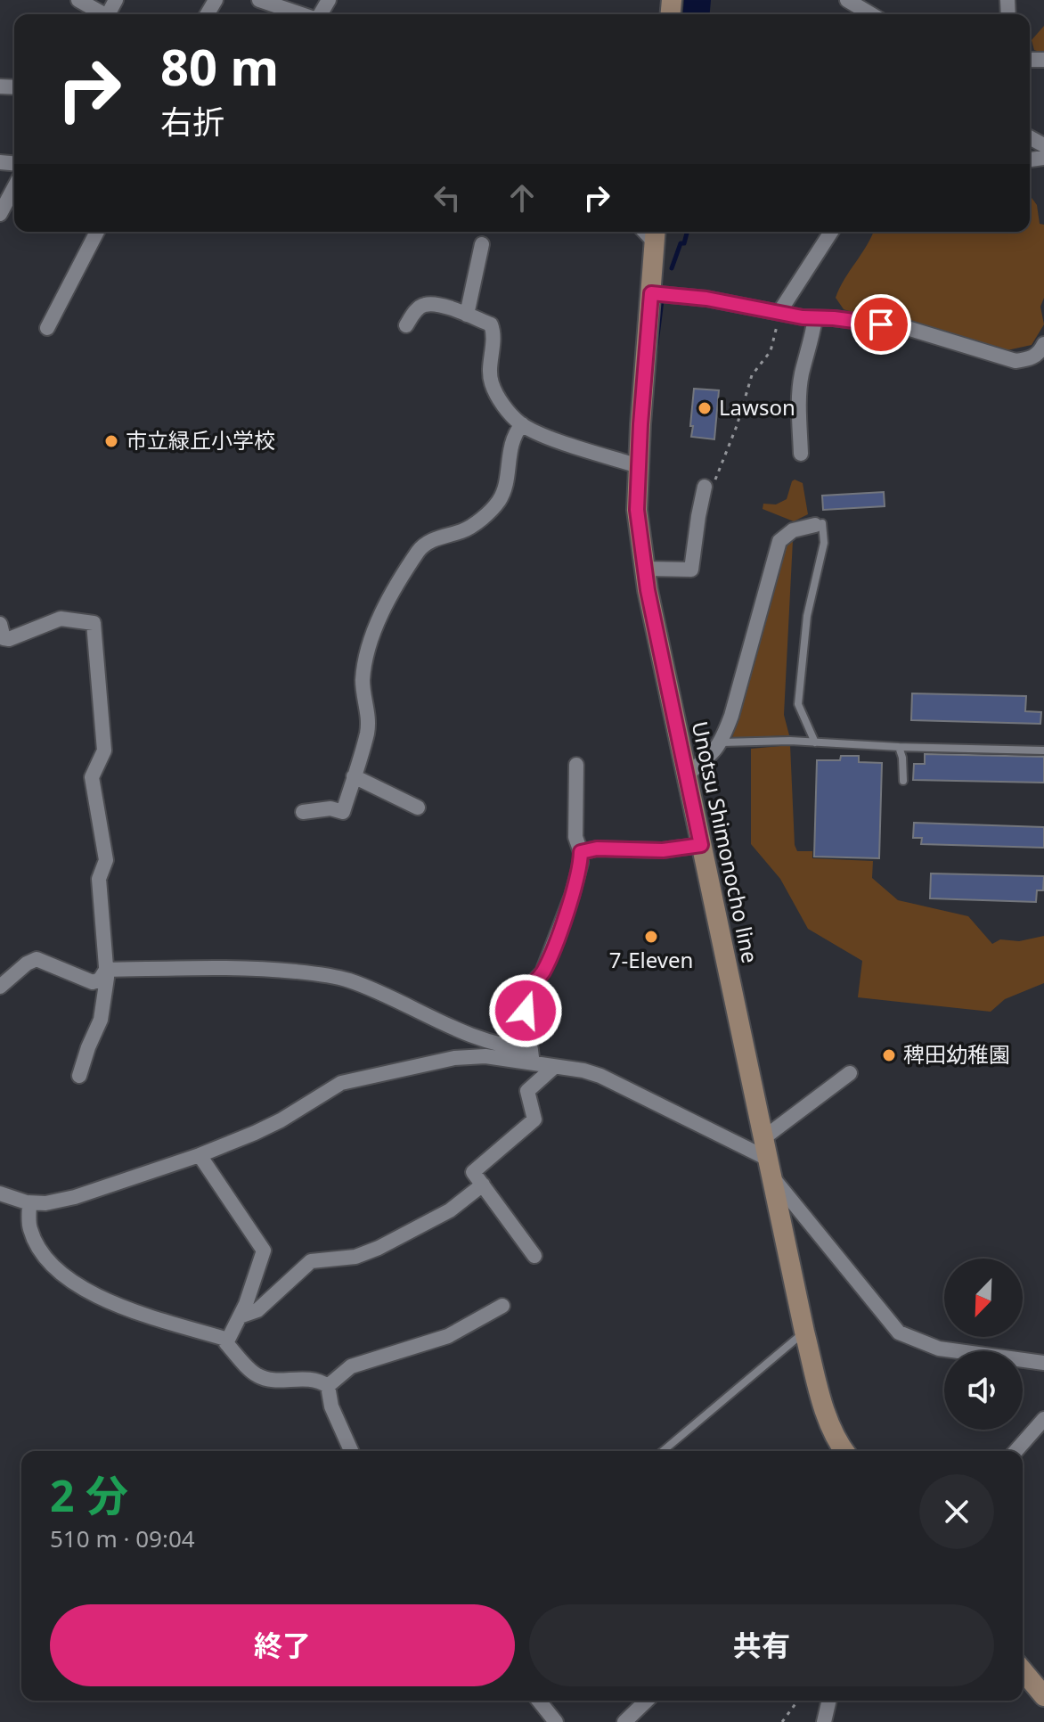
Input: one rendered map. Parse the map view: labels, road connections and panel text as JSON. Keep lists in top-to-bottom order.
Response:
{
  "streets": {
    "main road": ["Unotsu Shimonocho line"]
  },
  "places": [
    "Lawson",
    "市立緑丘小学校",
    "7-Eleven",
    "稗田幼稚園"
  ],
  "north": "bottom left",
  "page": {
    "turn": ["80 m", "右折"],
    "heading": ["2 分", "510 m · 09:04"],
    "buttons": ["終了", "共有"]
  }
}
